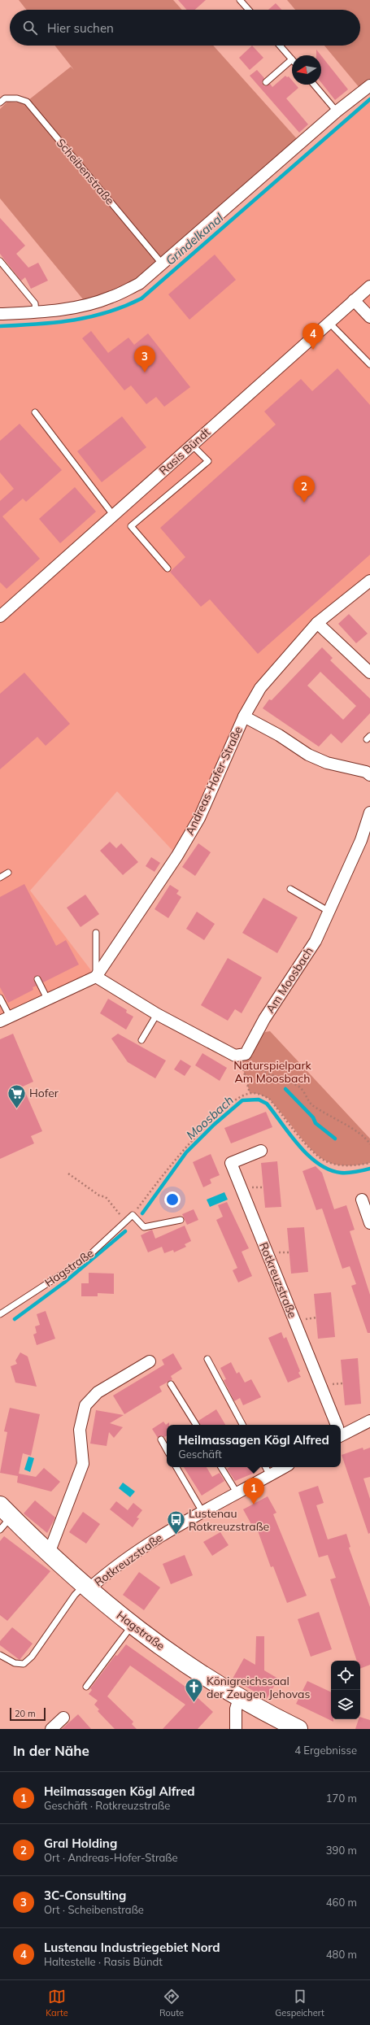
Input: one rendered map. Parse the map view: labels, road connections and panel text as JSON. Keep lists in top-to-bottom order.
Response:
{
  "streets": {
    "main road": ["Hagstraße"],
    "street": [
      "Rasis Bündt",
      "Andreas-Hofer-Straße",
      "Am Moosbach",
      "Rotkreuzstraße"
    ],
    "lane": ["Scheibenstraße"]
  },
  "crossings": [
    ["Hagstraße", "Rotkreuzstraße"]
  ],
  "water": ["Grindelkanal", "Moosbach"],
  "parks": ["Naturspielpark Am Moosbach"],
  "places": {
    "supermarket": ["Hofer"],
    "bus stop": ["Lustenau Rotkreuzstraße"],
    "church": ["Königreichssaal der Zeugen Jehovas"]
  },
  "scale_bar": "20 m",
  "north": "left",
  "page": {
    "search": "Hier suchen",
    "pins": [
      "4",
      "3",
      "2",
      "1"
    ],
    "popup": ["Heilmassagen Kögl Alfred", "Geschäft"],
    "scale": "20 m",
    "heading": ["In der Nähe", "4 Ergebnisse"],
    "list": [
      {
        "mark": "1",
        "name": "Heilmassagen Kögl Alfred",
        "note": "Geschäft · Rotkreuzstraße",
        "value": "170 m"
      },
      {
        "mark": "2",
        "name": "Gral Holding",
        "note": "Ort · Andreas-Hofer-Straße",
        "value": "390 m"
      },
      {
        "mark": "3",
        "name": "3C-Consulting",
        "note": "Ort · Scheibenstraße",
        "value": "460 m"
      },
      {
        "mark": "4",
        "name": "Lustenau Industriegebiet Nord",
        "note": "Haltestelle · Rasis Bündt",
        "value": "480 m"
      }
    ],
    "nav": ["Karte", "Route", "Gespeichert"]
  }
}
